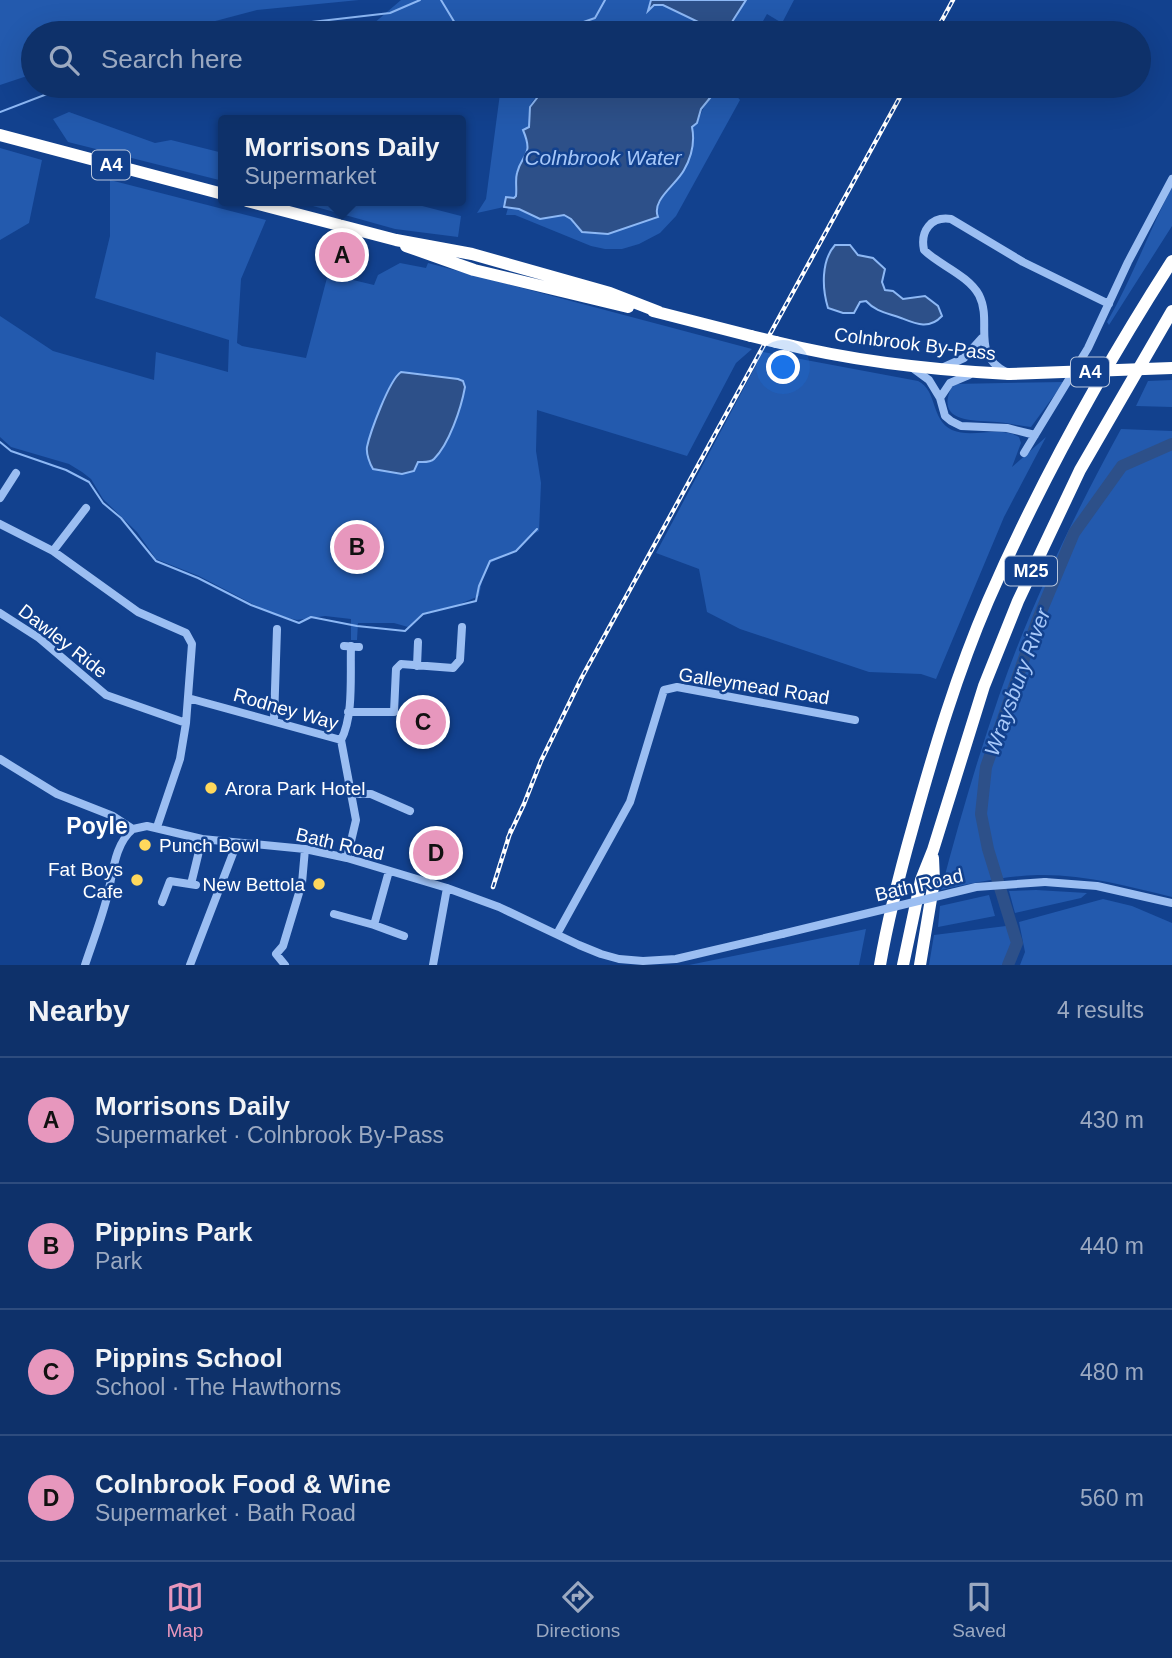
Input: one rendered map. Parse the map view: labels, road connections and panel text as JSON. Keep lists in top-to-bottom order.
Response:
{
  "streets": {
    "highway": ["A4", "Colnbrook By-Pass", "M25"],
    "street": [
      "Dawley Ride",
      "Galleymead Road",
      "Rodney Way",
      "Bath Road"
    ]
  },
  "crossings": [
    ["Galleymead Road", "Bath Road"],
    ["Rodney Way", "Bath Road"]
  ],
  "districts": ["Poyle"],
  "water": ["Colnbrook Water", "Wraysbury River"],
  "places": [
    "Arora Park Hotel",
    "Punch Bowl",
    "Fat Boys Cafe",
    "New Bettola"
  ],
  "page": {
    "search": "Search here",
    "popup": ["Morrisons Daily", "Supermarket"],
    "pins": [
      "A",
      "B",
      "C",
      "D"
    ],
    "heading": ["Nearby", "4 results"],
    "list": [
      {
        "mark": "A",
        "name": "Morrisons Daily",
        "note": "Supermarket · Colnbrook By-Pass",
        "value": "430 m"
      },
      {
        "mark": "B",
        "name": "Pippins Park",
        "note": "Park",
        "value": "440 m"
      },
      {
        "mark": "C",
        "name": "Pippins School",
        "note": "School · The Hawthorns",
        "value": "480 m"
      },
      {
        "mark": "D",
        "name": "Colnbrook Food & Wine",
        "note": "Supermarket · Bath Road",
        "value": "560 m"
      }
    ],
    "nav": ["Map", "Directions", "Saved"]
  }
}
